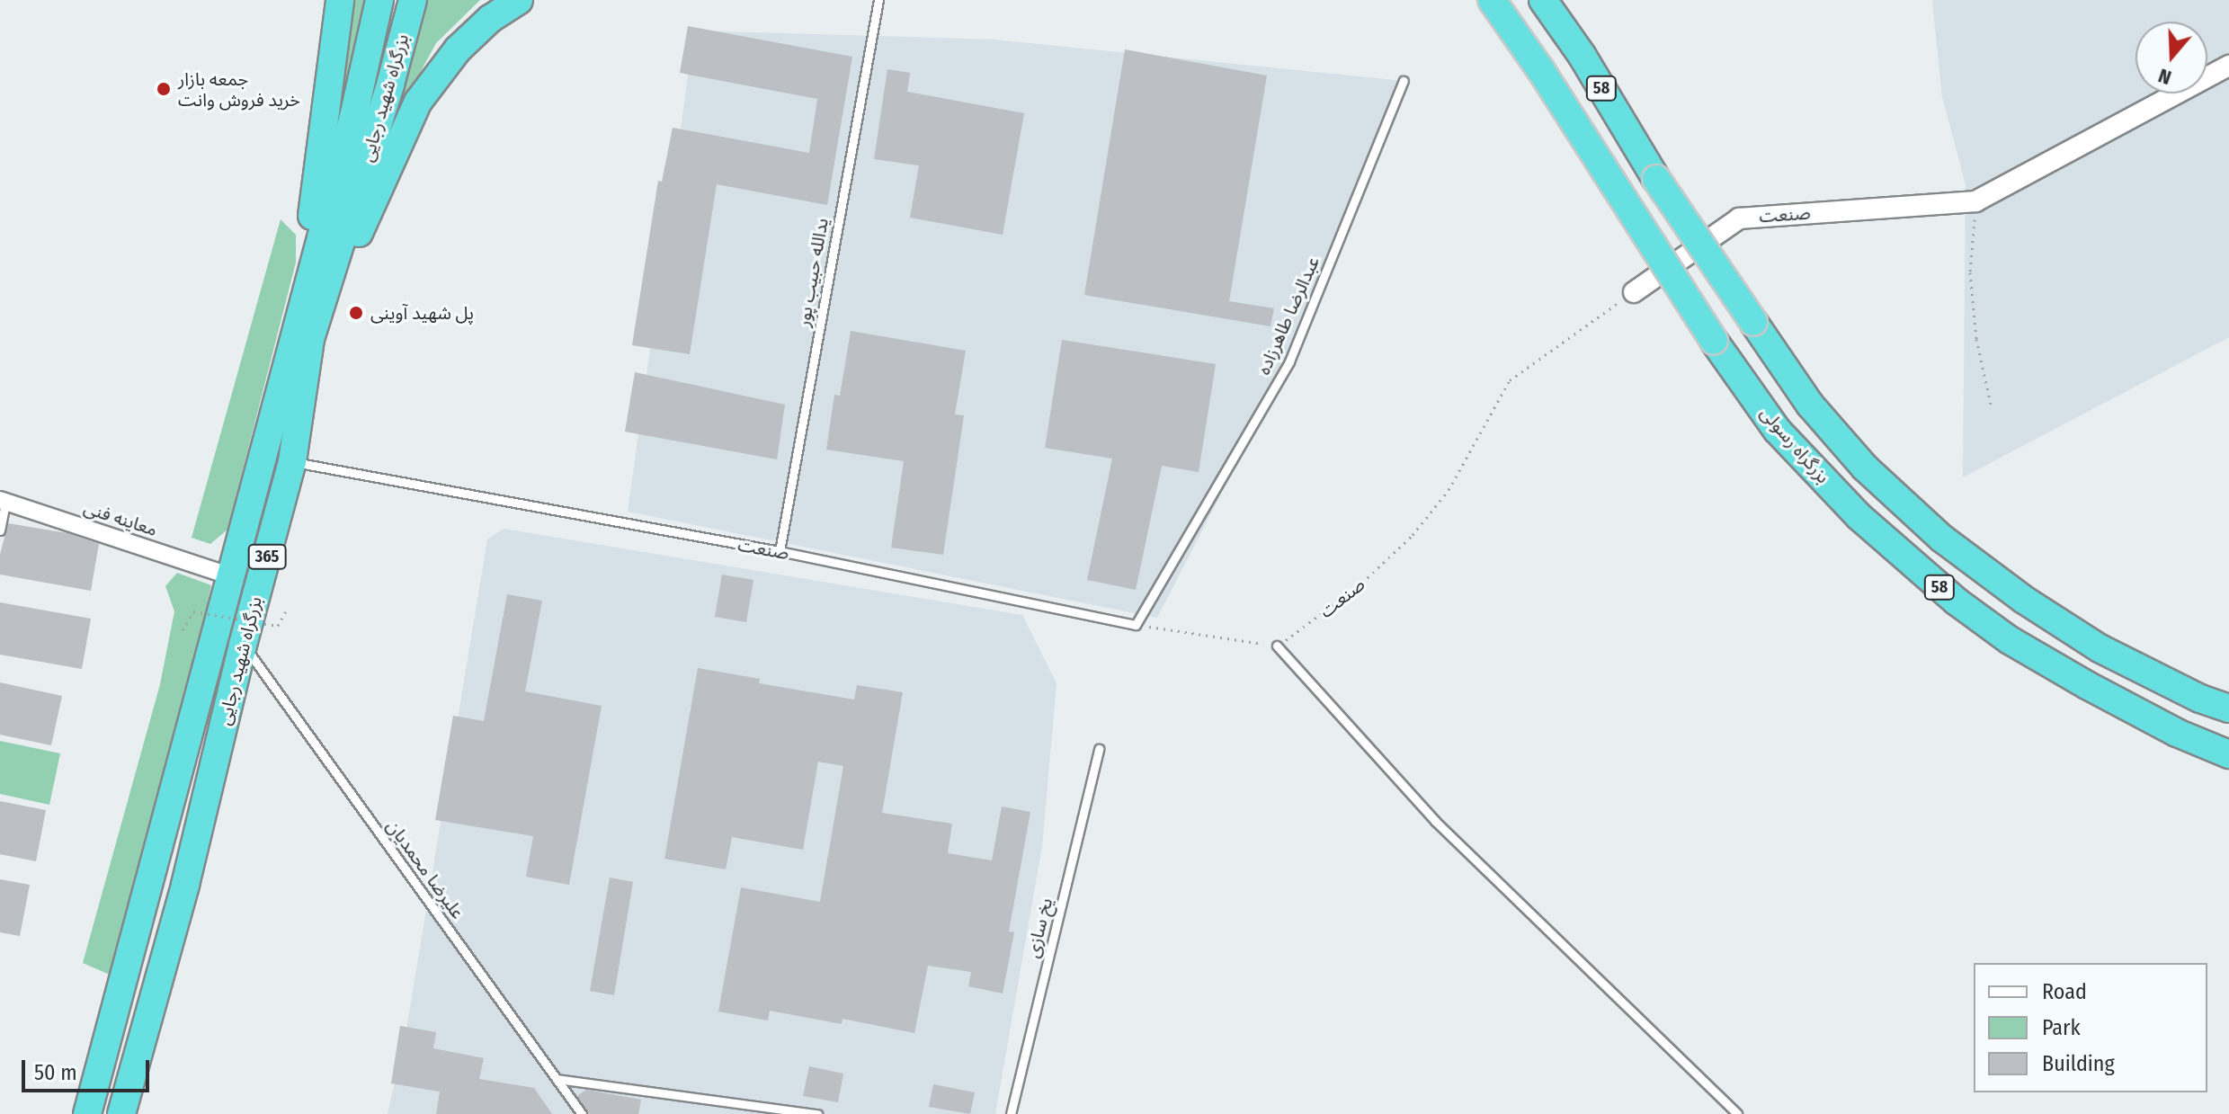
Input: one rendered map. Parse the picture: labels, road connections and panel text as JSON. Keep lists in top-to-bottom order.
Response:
{
  "streets": {
    "highway": [
      "58",
      "بزرگراه شهید رجایی",
      "بزرگراه رسولی",
      "365"
    ],
    "street": ["صنعت", "معاینه فنی"],
    "lane": [
      "یدالله حبیب پور",
      "عبدالرضا طاهرزاده",
      "علیرضا محمدیان",
      "یخ سازی"
    ]
  },
  "crossings": [
    ["بزرگراه شهید رجایی", "صنعت"],
    ["بزرگراه شهید رجایی", "معاینه فنی"],
    ["بزرگراه شهید رجایی", "علیرضا محمدیان"],
    ["صنعت", "یدالله حبیب پور"],
    ["صنعت", "عبدالرضا طاهرزاده"]
  ],
  "places": ["جمعه بازار خرید فروش وانت", "پل شهید آوینی"],
  "legend": ["Road", "Park", "Building"],
  "scale_bar": "50 m",
  "north": "bottom"
}
